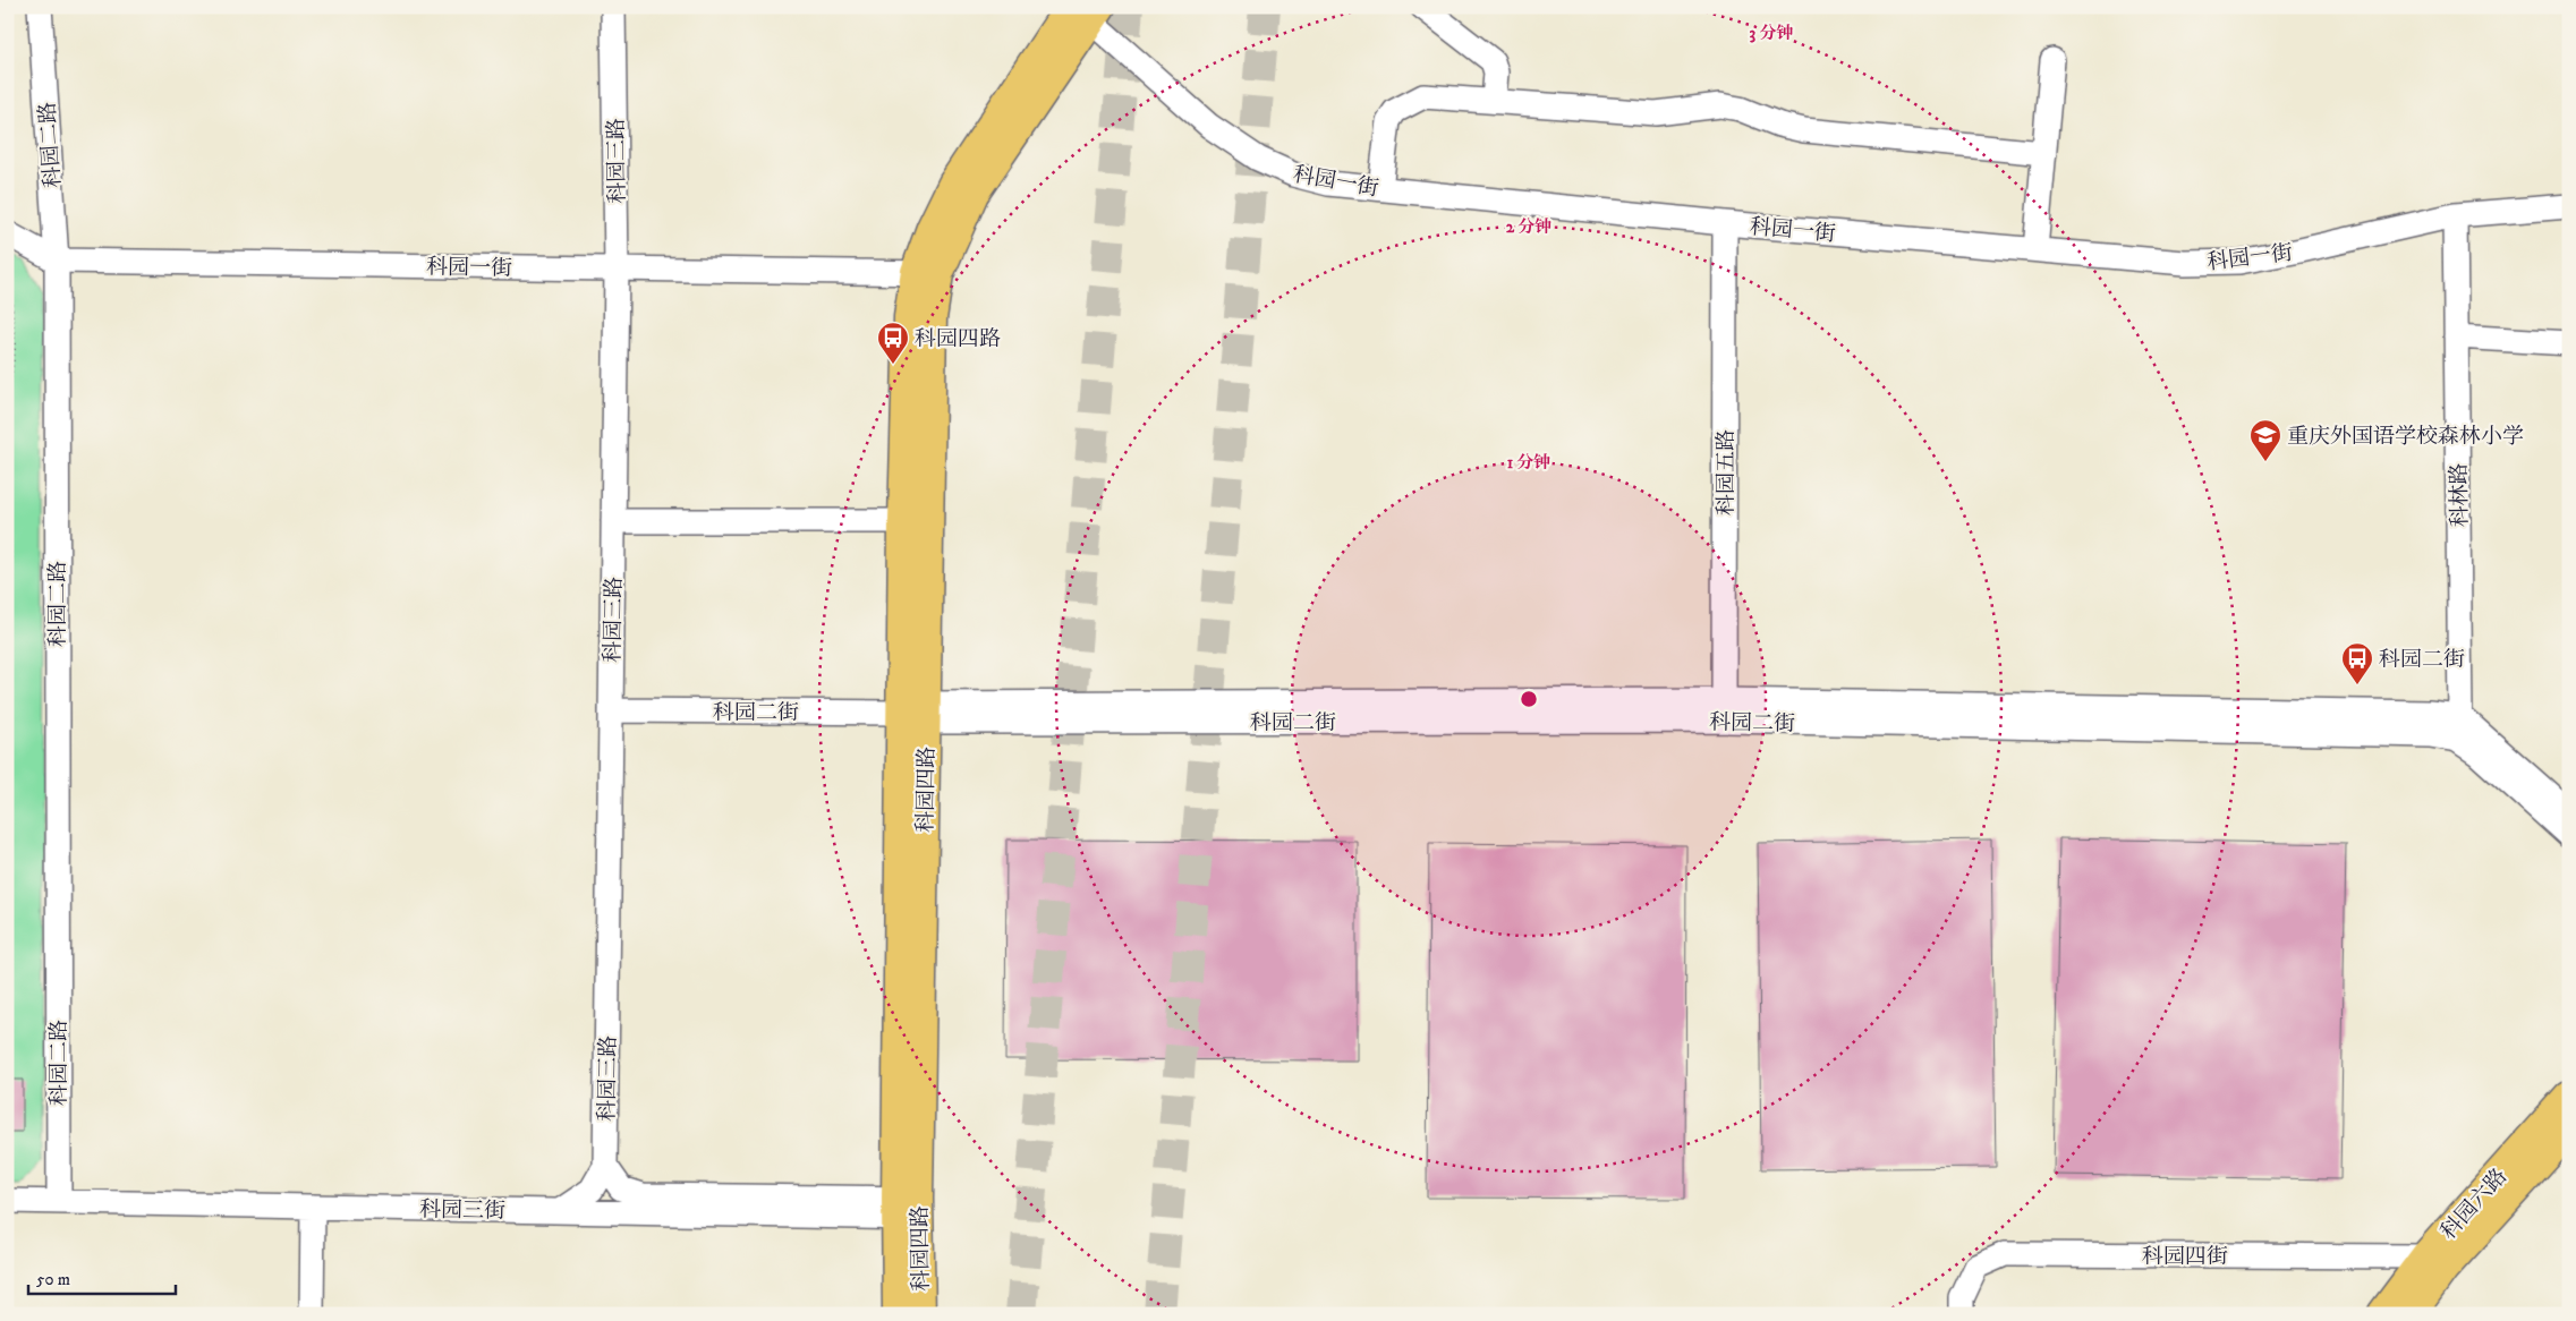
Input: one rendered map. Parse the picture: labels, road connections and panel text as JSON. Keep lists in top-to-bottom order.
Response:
{
  "streets": {
    "main road": ["科园四路", "科园六路"],
    "street": [
      "科园二路",
      "科园三路",
      "科园一街",
      "科园五路",
      "科林路",
      "科园二街",
      "科园三街",
      "科园四街"
    ]
  },
  "crossings": [
    ["科园二路", "科园一街"],
    ["科园二路", "科园三街"],
    ["科园三路", "科园一街"],
    ["科园三路", "科园二街"],
    ["科园三路", "科园三街"],
    ["科园一街", "科园五路"],
    ["科园一街", "科林路"],
    ["科园一街", "科园四路"],
    ["科园五路", "科园二街"],
    ["科林路", "科园二街"],
    ["科园二街", "科园四路"],
    ["科园四路", "科园三街"],
    ["科园六路", "科园四街"]
  ],
  "places": {
    "bus stop": ["科园四路", "科园二街"],
    "school or university": ["重庆外国语学校森林小学"]
  },
  "scale_bar": "50 m",
  "rings": ["3 分钟", "2 分钟", "1 分钟"]
}
